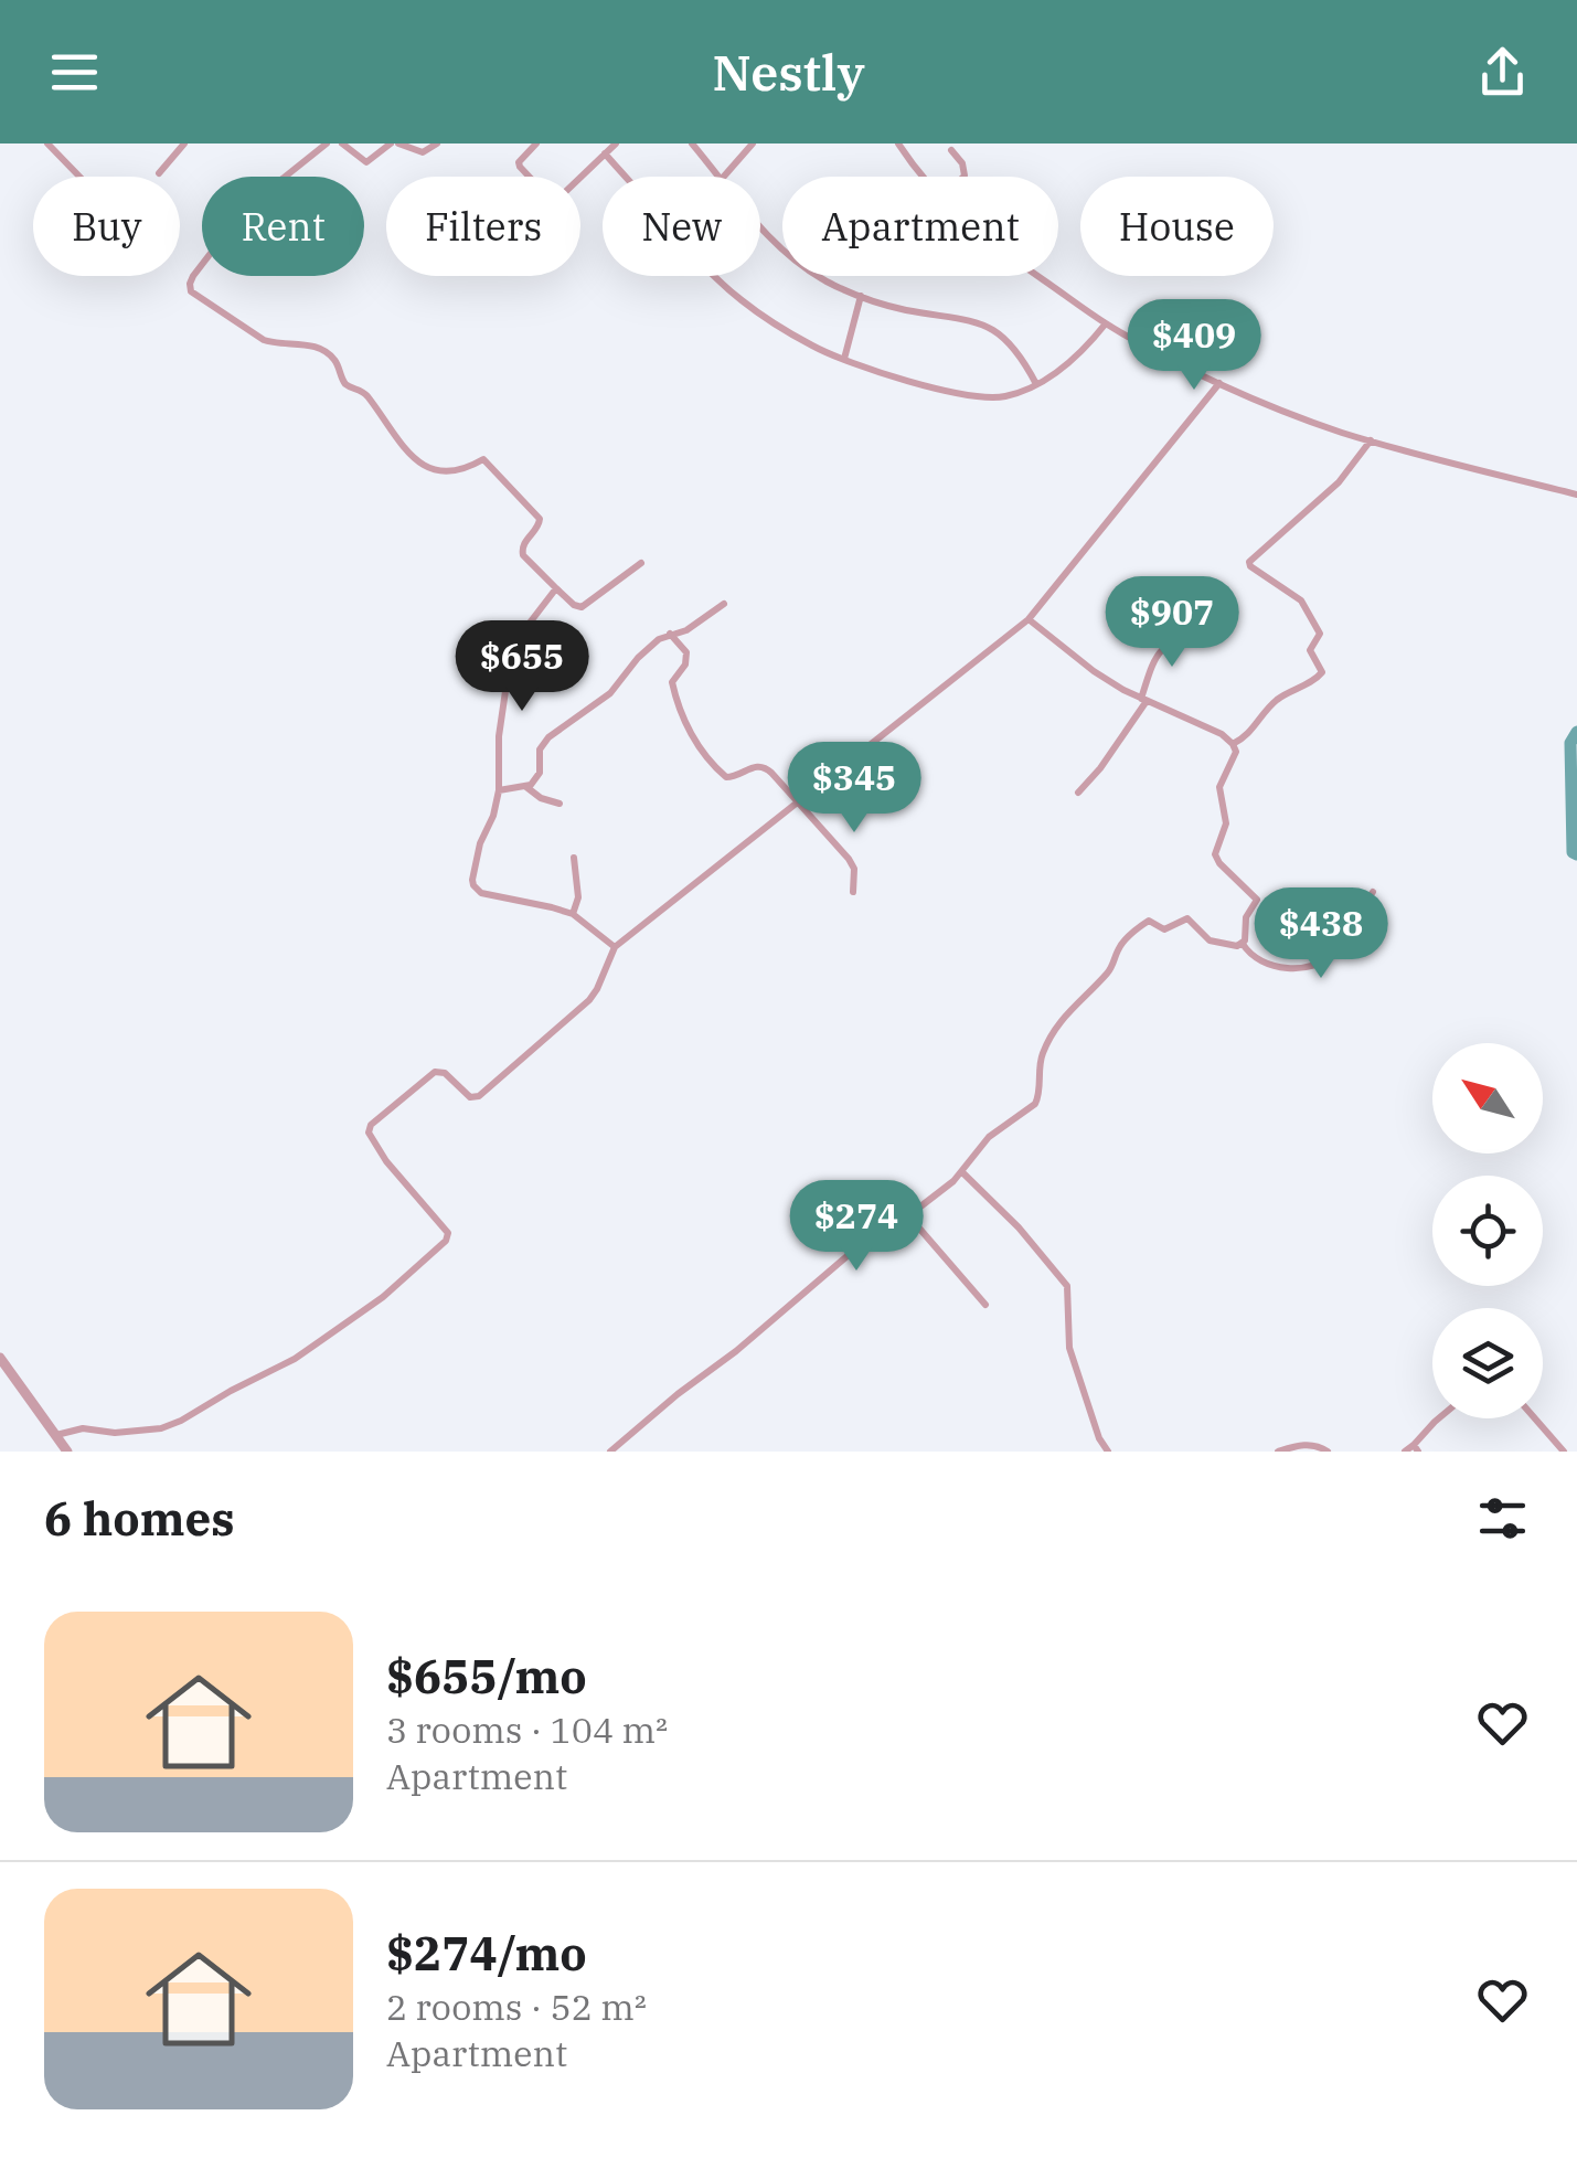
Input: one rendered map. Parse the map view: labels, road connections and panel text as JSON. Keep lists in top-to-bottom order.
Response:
{
  "north": "top left",
  "page": {
    "header": "Nestly",
    "chip": [
      "Buy",
      "Rent",
      "Filters",
      "New",
      "Apartment",
      "House"
    ],
    "price": [
      "$409",
      "$907",
      "$655",
      "$345",
      "$438",
      "$274"
    ],
    "heading": "6 homes",
    "list": [
      {
        "name": "$655/mo",
        "note": "3 rooms · 104 m² · Apartment"
      },
      {
        "name": "$274/mo",
        "note": "2 rooms · 52 m² · Apartment"
      }
    ]
  }
}
